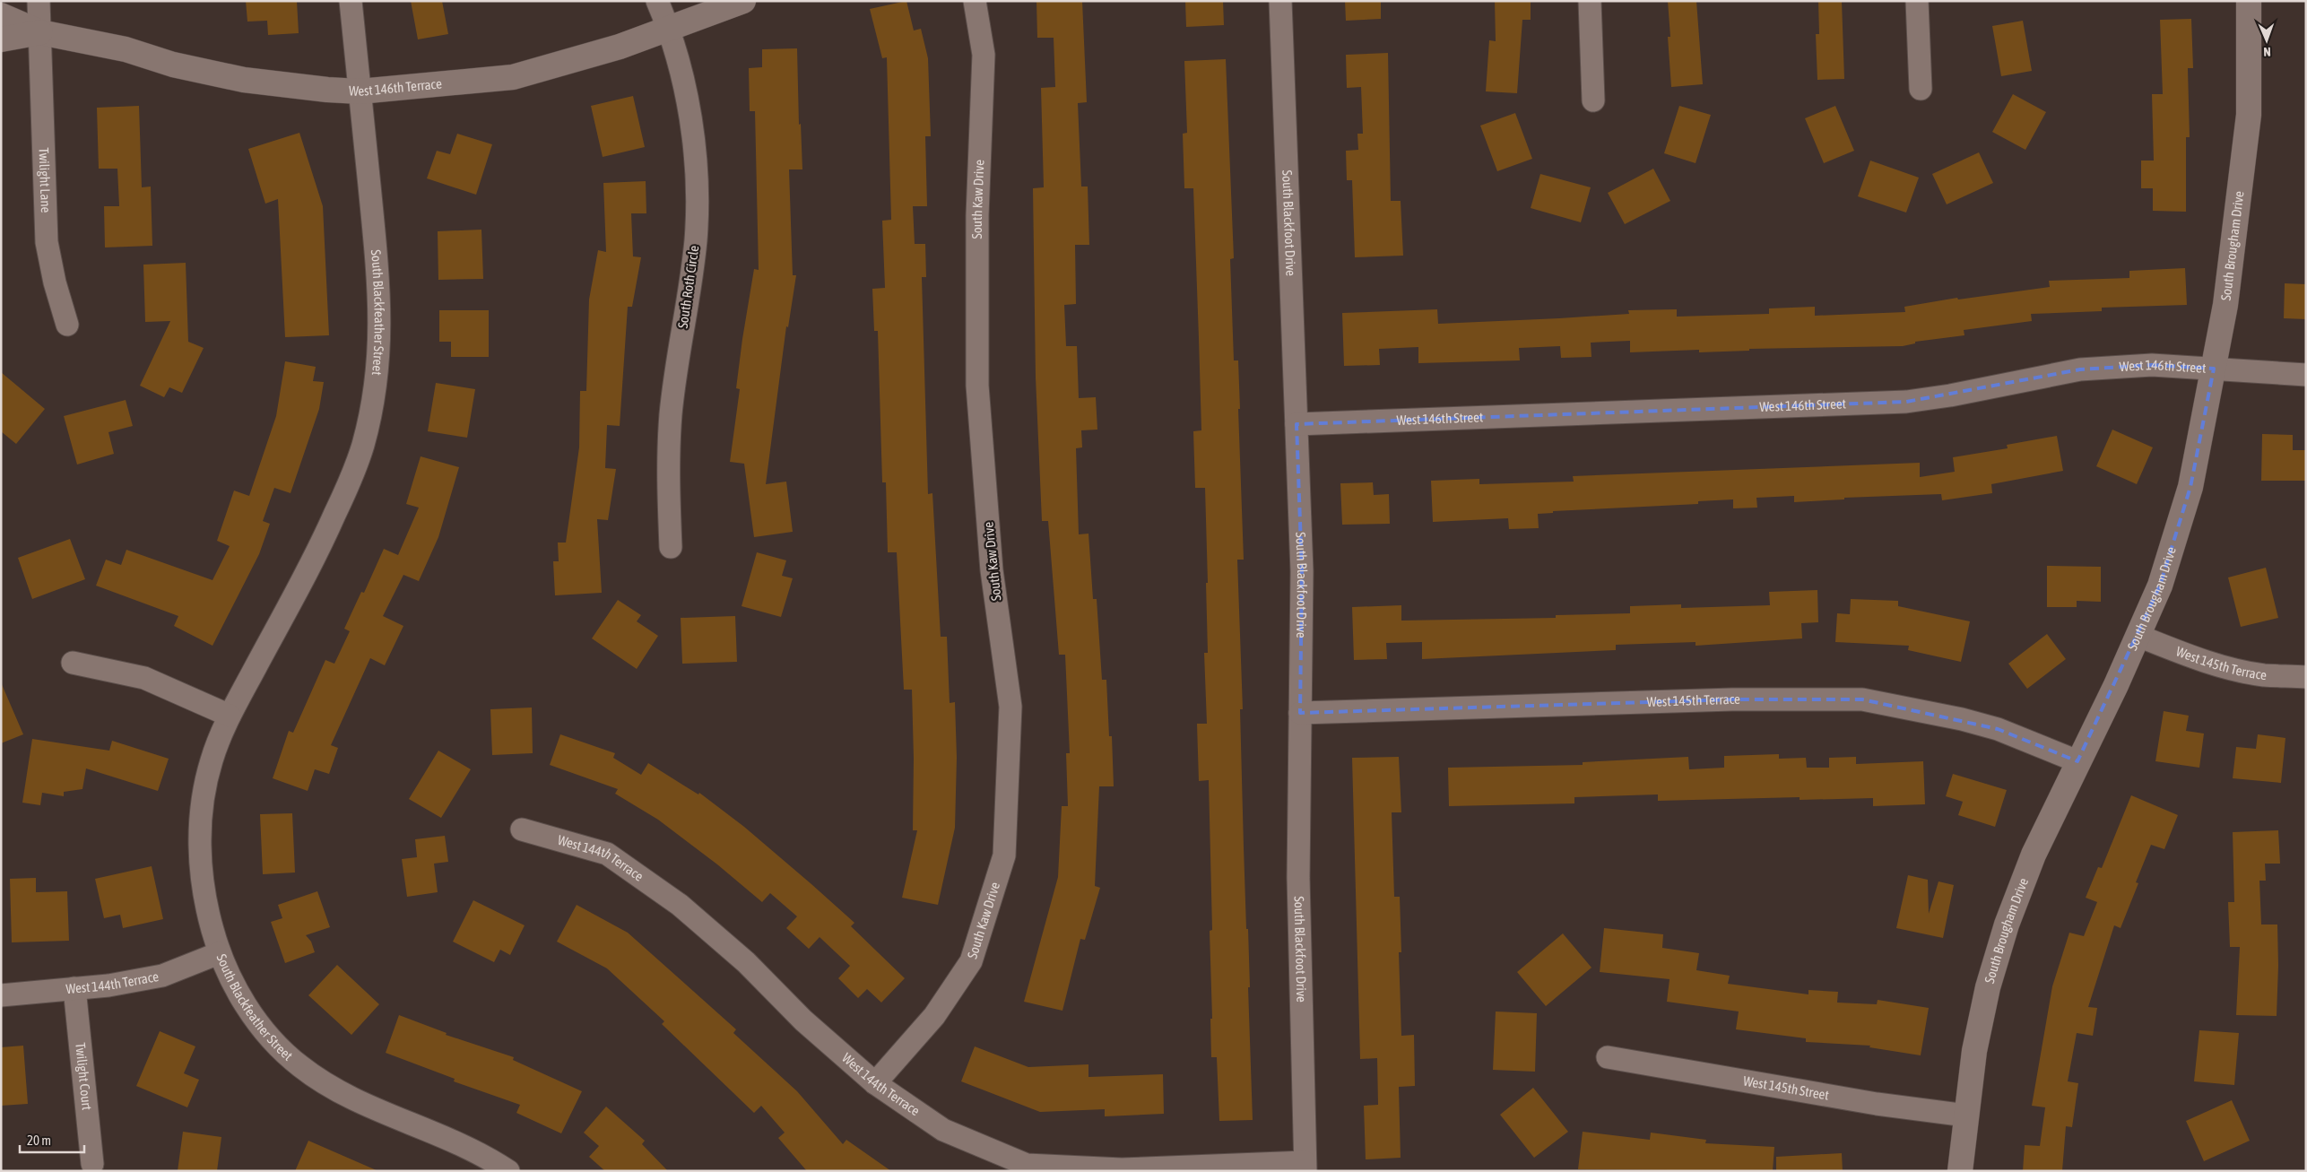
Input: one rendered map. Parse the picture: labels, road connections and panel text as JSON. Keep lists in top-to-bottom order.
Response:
{
  "streets": {
    "street": [
      "West 146th Terrace",
      "Twilight Lane",
      "South Kaw Drive",
      "South Blackfoot Drive",
      "South Brougham Drive",
      "South Roth Circle",
      "South Blackfeather Street",
      "West 146th Street",
      "West 145th Terrace",
      "West 144th Terrace",
      "Twilight Court",
      "West 145th Street"
    ]
  },
  "crossings": [
    ["West 146th Terrace", "Twilight Lane"],
    ["West 146th Terrace", "South Roth Circle"],
    ["West 146th Terrace", "South Blackfeather Street"],
    ["South Kaw Drive", "West 144th Terrace"],
    ["South Blackfoot Drive", "West 146th Street"],
    ["South Blackfoot Drive", "West 145th Terrace"],
    ["South Blackfoot Drive", "West 144th Terrace"],
    ["South Brougham Drive", "West 146th Street"],
    ["South Brougham Drive", "West 145th Terrace"],
    ["South Brougham Drive", "West 145th Street"],
    ["South Blackfeather Street", "West 144th Terrace"],
    ["West 144th Terrace", "Twilight Court"]
  ],
  "scale_bar": "20 m",
  "north": "bottom"
}
